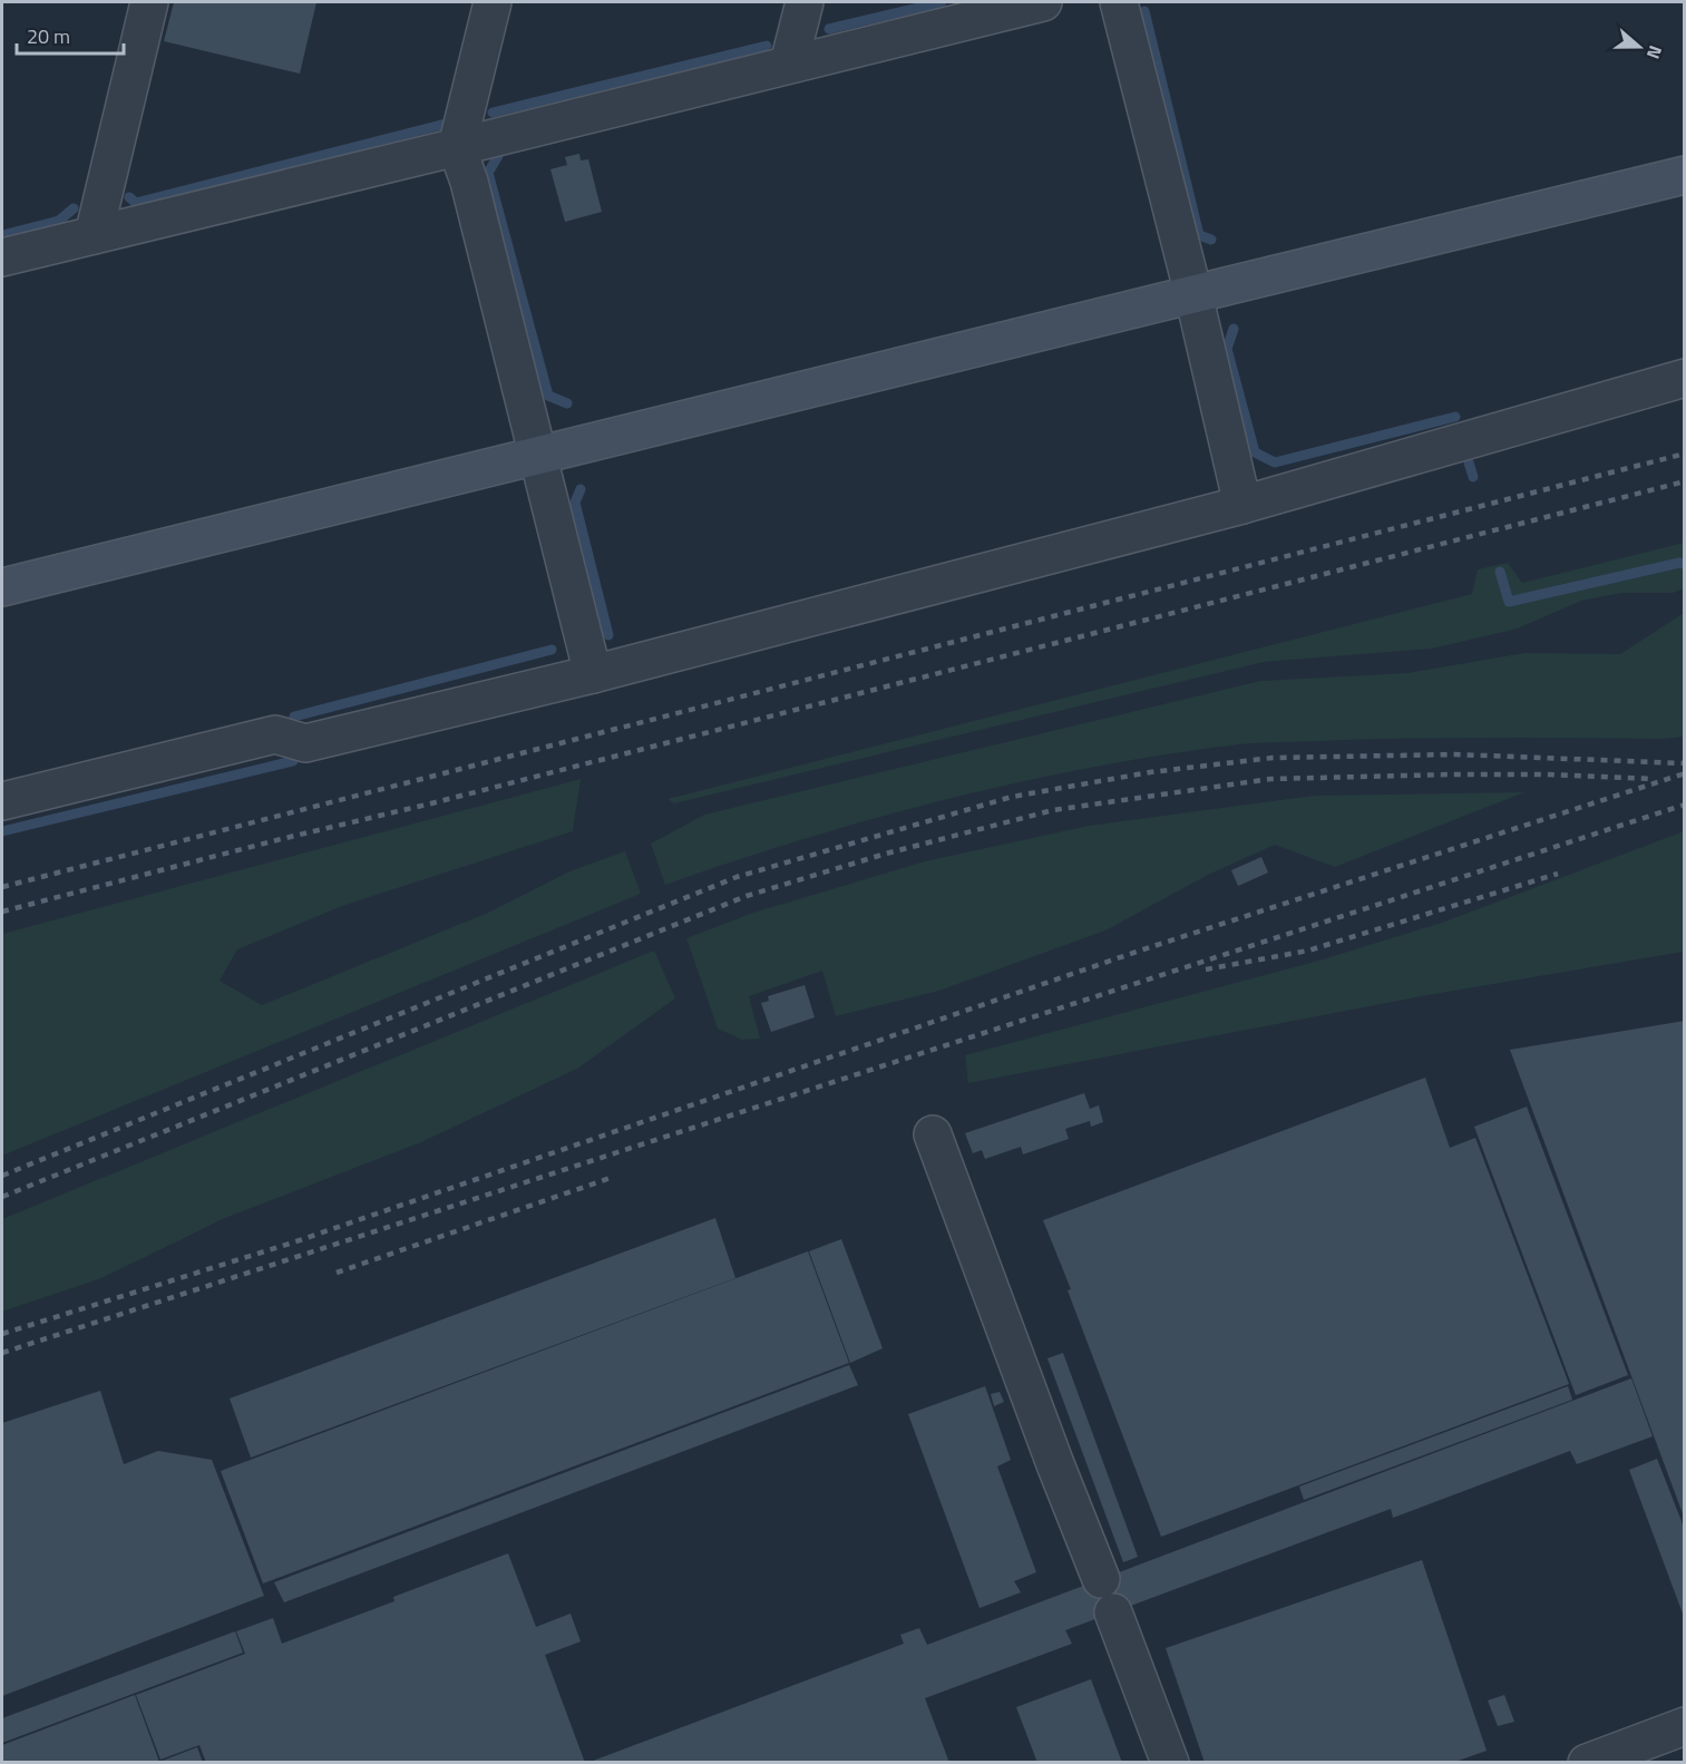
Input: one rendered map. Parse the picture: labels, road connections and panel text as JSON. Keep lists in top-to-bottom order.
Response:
{
  "scale_bar": "20 m",
  "north": "right"
}
